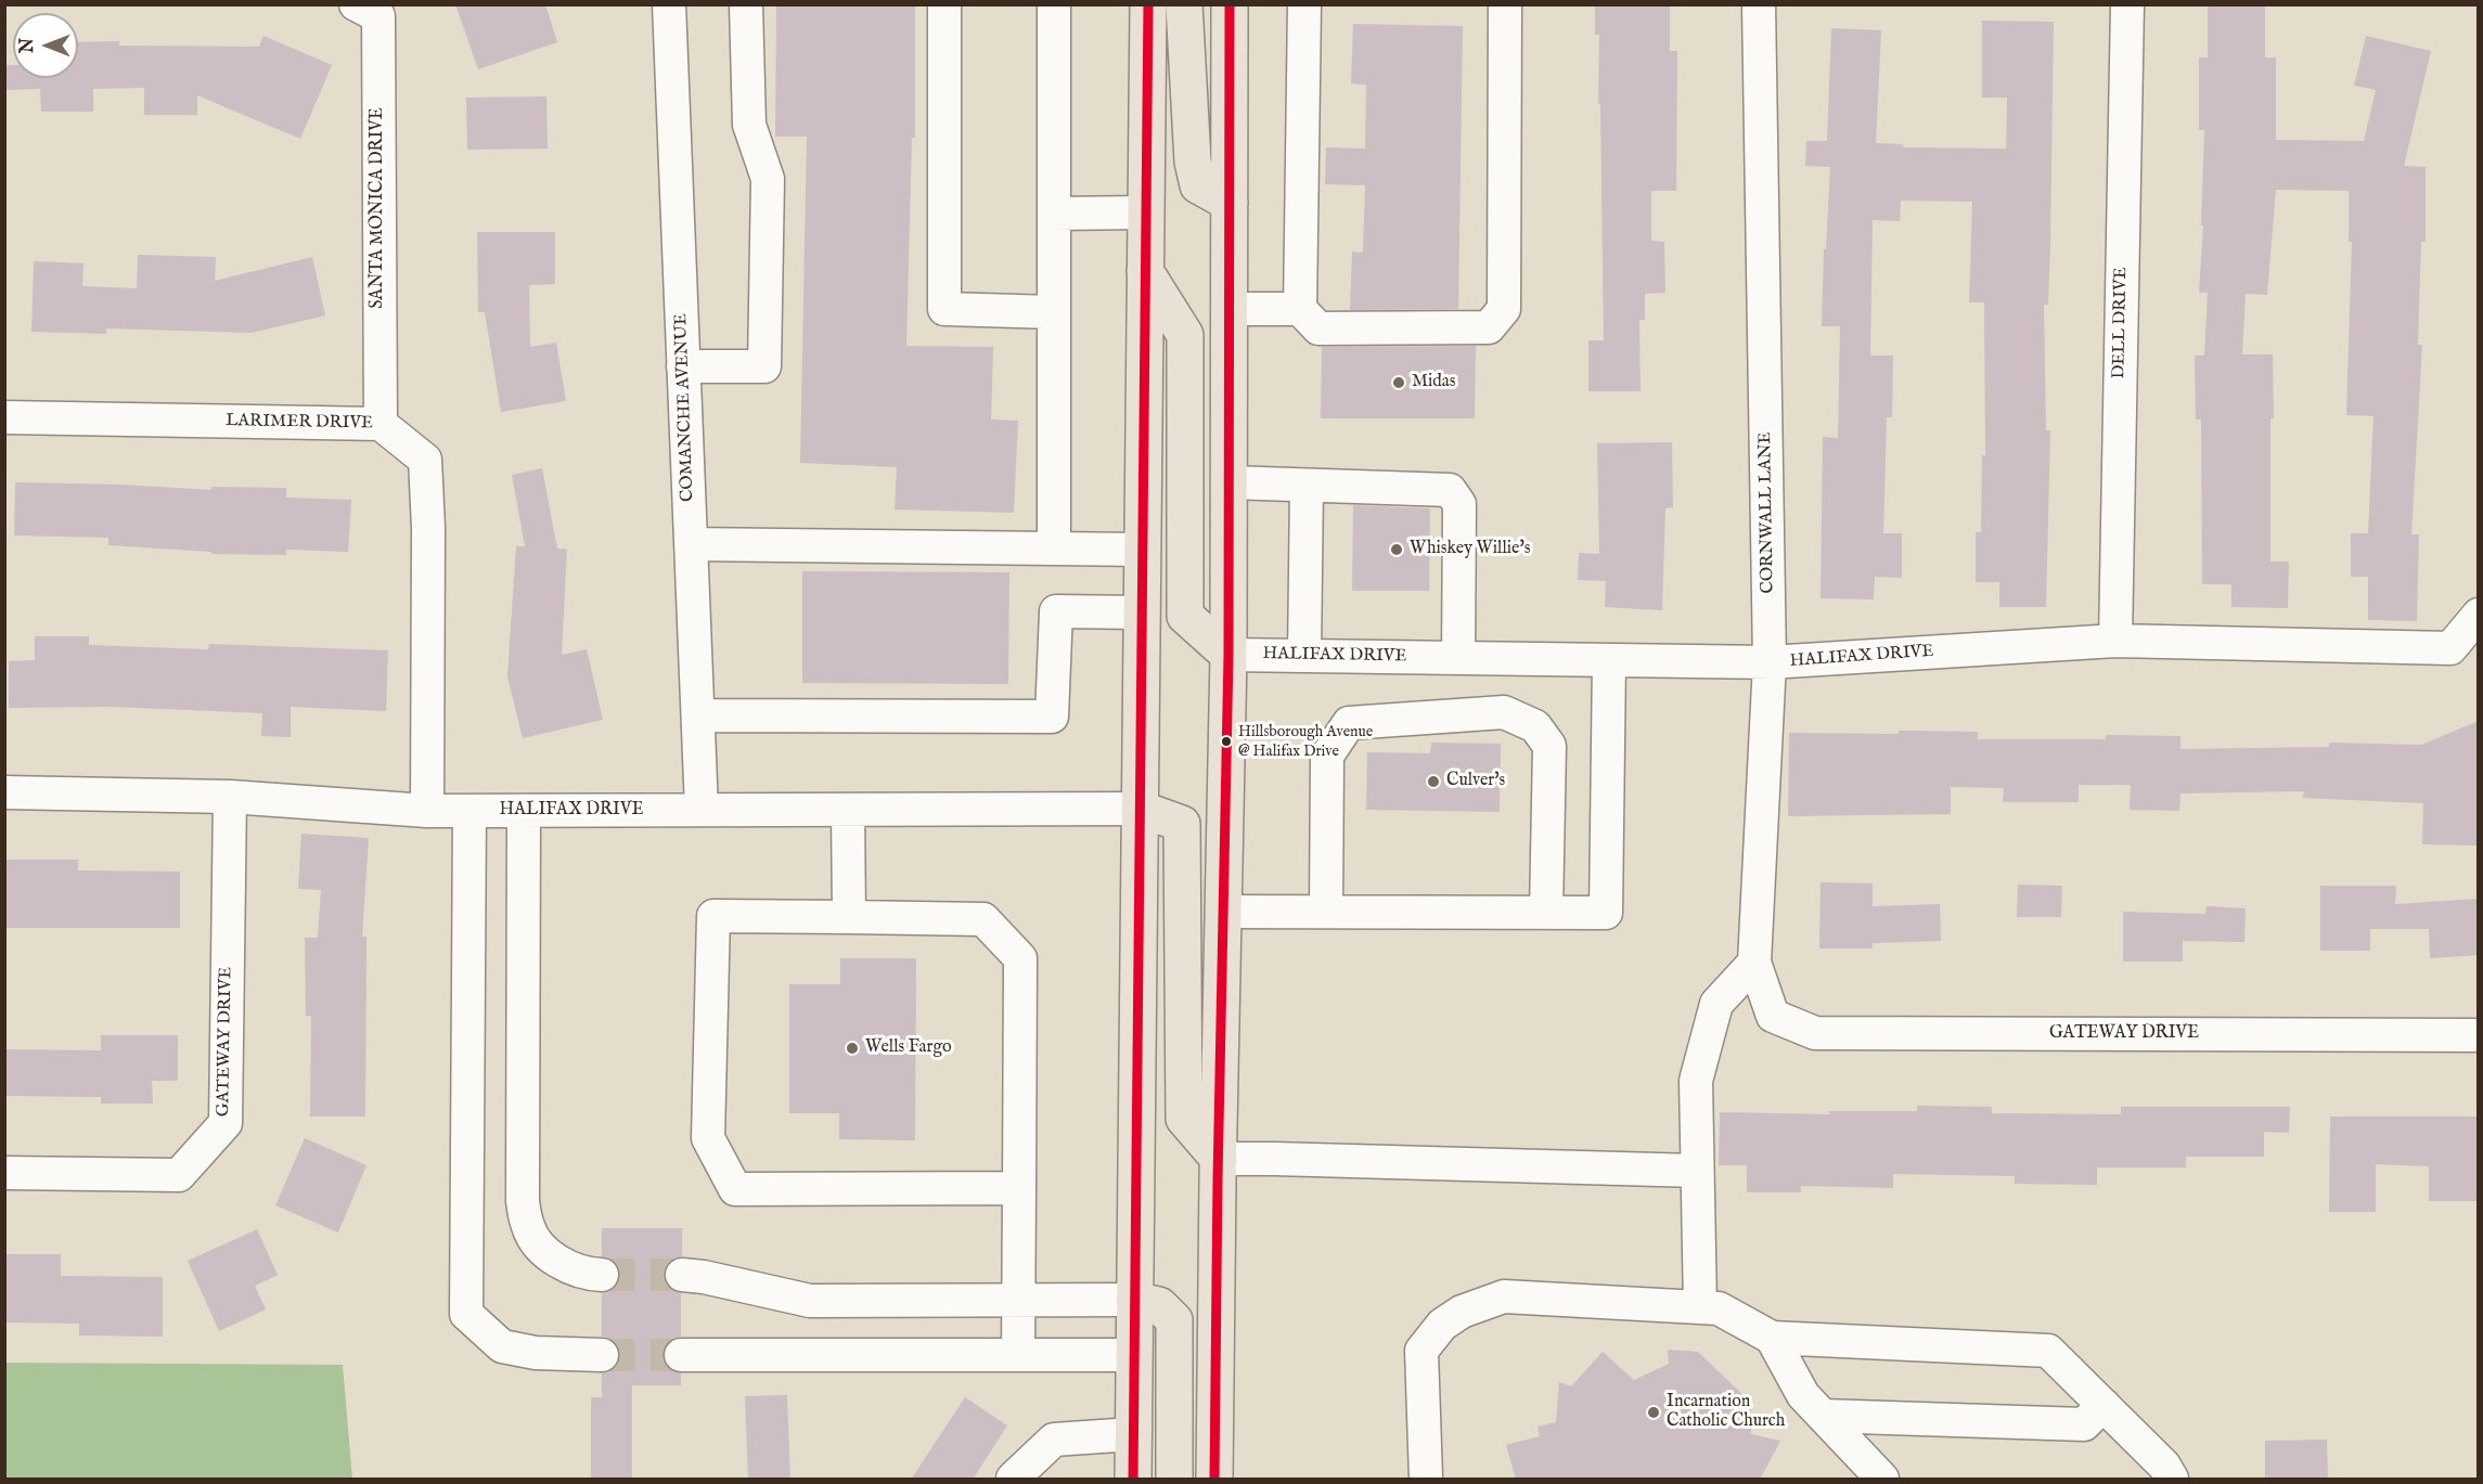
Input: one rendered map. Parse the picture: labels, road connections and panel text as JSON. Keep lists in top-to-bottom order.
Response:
{
  "streets": {
    "street": [
      "SANTA MONICA DRIVE",
      "DELL DRIVE",
      "COMANCHE AVENUE",
      "LARIMER DRIVE",
      "CORNWALL LANE",
      "HALIFAX DRIVE",
      "GATEWAY DRIVE"
    ]
  },
  "crossings": [
    ["SANTA MONICA DRIVE", "LARIMER DRIVE"],
    ["DELL DRIVE", "HALIFAX DRIVE"],
    ["COMANCHE AVENUE", "HALIFAX DRIVE"],
    ["LARIMER DRIVE", "HALIFAX DRIVE"],
    ["CORNWALL LANE", "HALIFAX DRIVE"],
    ["CORNWALL LANE", "GATEWAY DRIVE"],
    ["HALIFAX DRIVE", "GATEWAY DRIVE"]
  ],
  "places": [
    "Midas",
    "Whiskey Willie's",
    "Hillsborough Avenue @ Halifax Drive",
    "Culver's",
    "Wells Fargo",
    "Incarnation Catholic Church"
  ],
  "north": "left"
}
